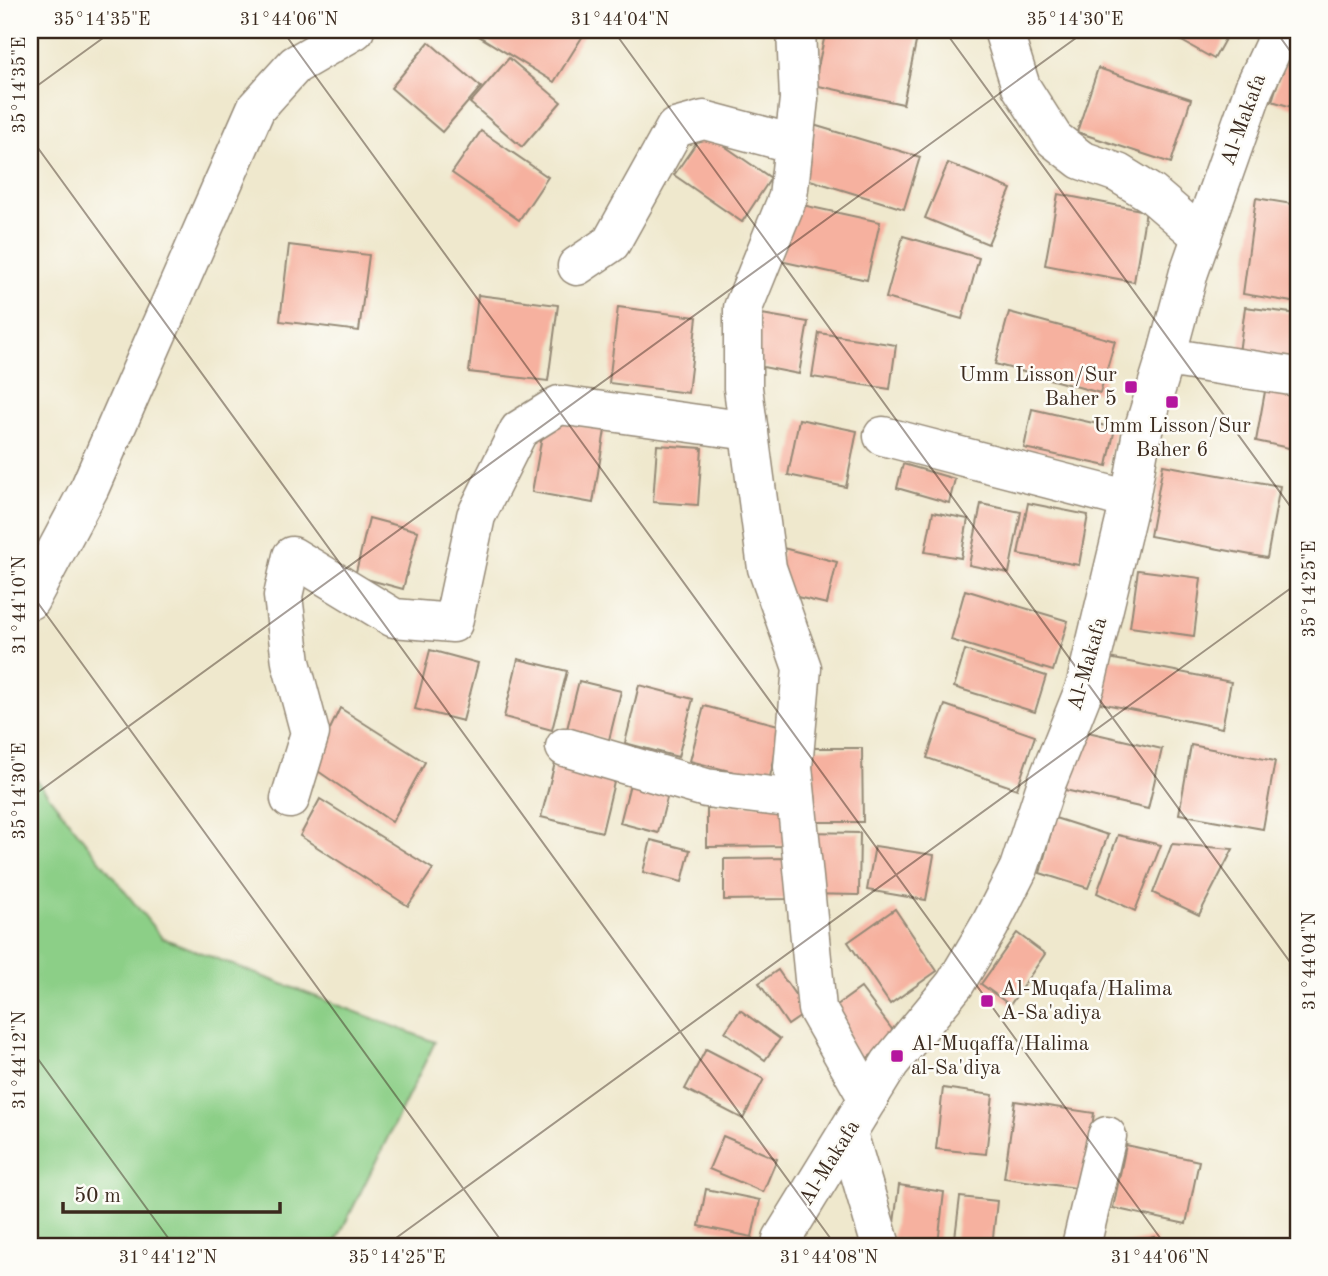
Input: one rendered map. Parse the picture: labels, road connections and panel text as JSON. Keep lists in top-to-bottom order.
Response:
{
  "streets": {
    "street": ["Al-Makafa"]
  },
  "places": {
    "transit": [
      "Umm Lisson/Sur Baher 5",
      "Umm Lisson/Sur Baher 6",
      "Al-Muqafa/Halima A-Sa'adiya",
      "Al-Muqaffa/Halima al-Sa'diya"
    ]
  },
  "scale_bar": "50 m",
  "coordinates": [
    "35°14'35\"E",
    "31°44'06\"N",
    "31°44'04\"N",
    "35°14'30\"E",
    "35°14'25\"E",
    "31°44'10\"N",
    "31°44'12\"N",
    "31°44'08\"N"
  ]
}
